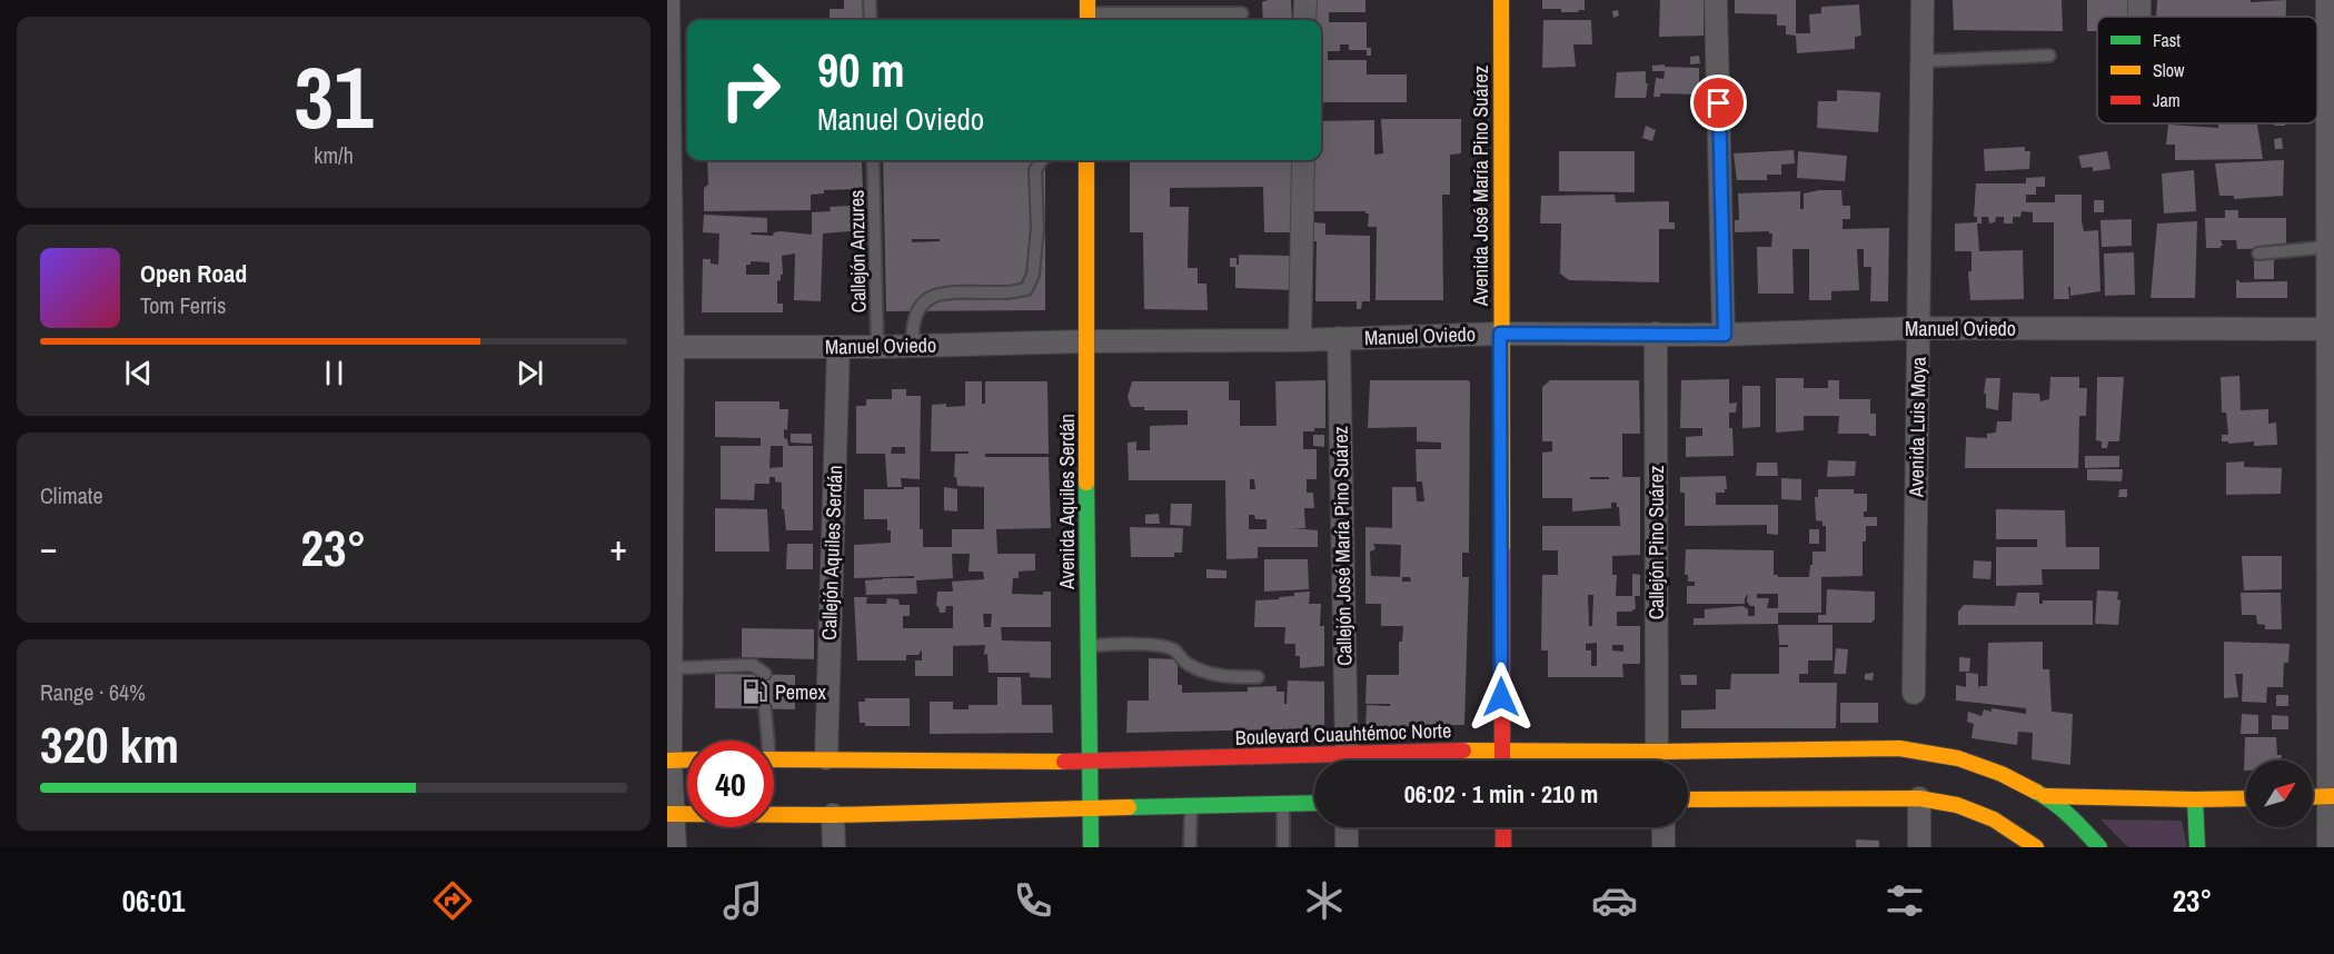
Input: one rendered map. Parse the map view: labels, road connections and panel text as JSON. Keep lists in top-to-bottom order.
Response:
{
  "streets": {
    "main road": ["Avenida José María Pino Suárez", "Avenida Aquiles Serdán", "Boulevard Cuauhtémoc Norte"],
    "street": [
      "Manuel Oviedo",
      "Avenida Luis Moya",
      "Callejón Pino Suárez",
      "Callejón José María Pino Suárez",
      "Callejón Aquiles Serdán"
    ],
    "lane": ["Callejón Anzures"]
  },
  "crossings": [
    ["Avenida José María Pino Suárez", "Manuel Oviedo"],
    ["Avenida José María Pino Suárez", "Boulevard Cuauhtémoc Norte"],
    ["Callejón Anzures", "Manuel Oviedo"],
    ["Manuel Oviedo", "Avenida Luis Moya"],
    ["Manuel Oviedo", "Avenida Aquiles Serdán"],
    ["Manuel Oviedo", "Callejón Pino Suárez"],
    ["Manuel Oviedo", "Callejón José María Pino Suárez"],
    ["Manuel Oviedo", "Callejón Aquiles Serdán"],
    ["Avenida Aquiles Serdán", "Boulevard Cuauhtémoc Norte"],
    ["Callejón Pino Suárez", "Boulevard Cuauhtémoc Norte"],
    ["Callejón José María Pino Suárez", "Boulevard Cuauhtémoc Norte"],
    ["Callejón Aquiles Serdán", "Boulevard Cuauhtémoc Norte"]
  ],
  "places": {
    "fuel station": ["Pemex"]
  },
  "legend": ["Fast", "Slow", "Jam"],
  "north": "top right",
  "page": {
    "tile": [
      ["31", "km/h"],
      "Climate",
      ["Range · 64%", "320 km"]
    ],
    "turn": ["90 m", "Manuel Oviedo"],
    "song": ["Open Road", "Tom Ferris"],
    "heat": ["−", "23°", "+"],
    "limit": "40",
    "trip": "06:02 · 1 min · 210 m",
    "tabs": ["06:01", "23°"]
  }
}
